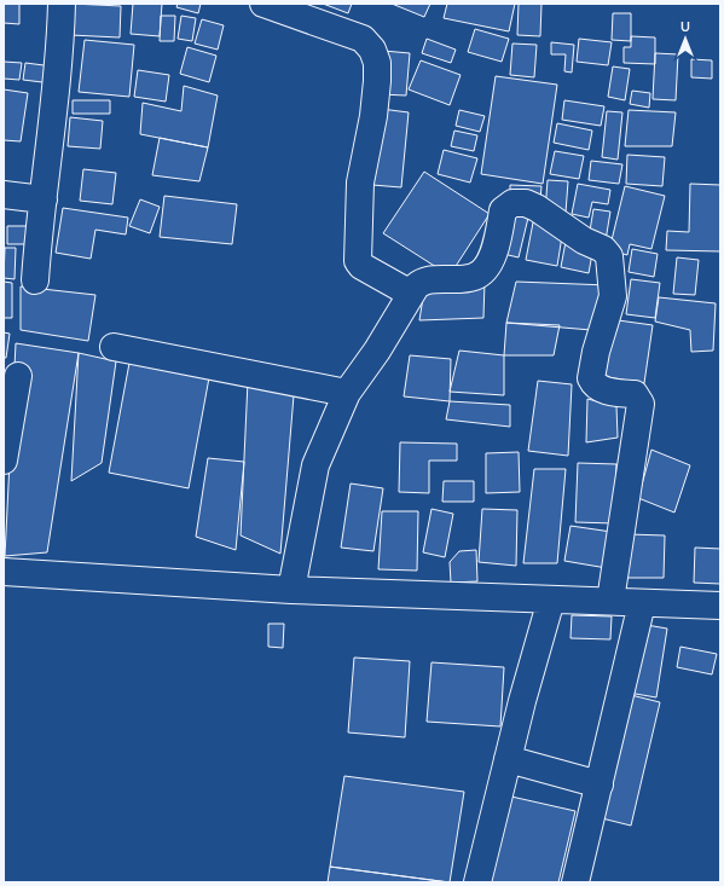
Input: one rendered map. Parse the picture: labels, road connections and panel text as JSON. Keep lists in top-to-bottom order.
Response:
{
  "north": "top"
}
